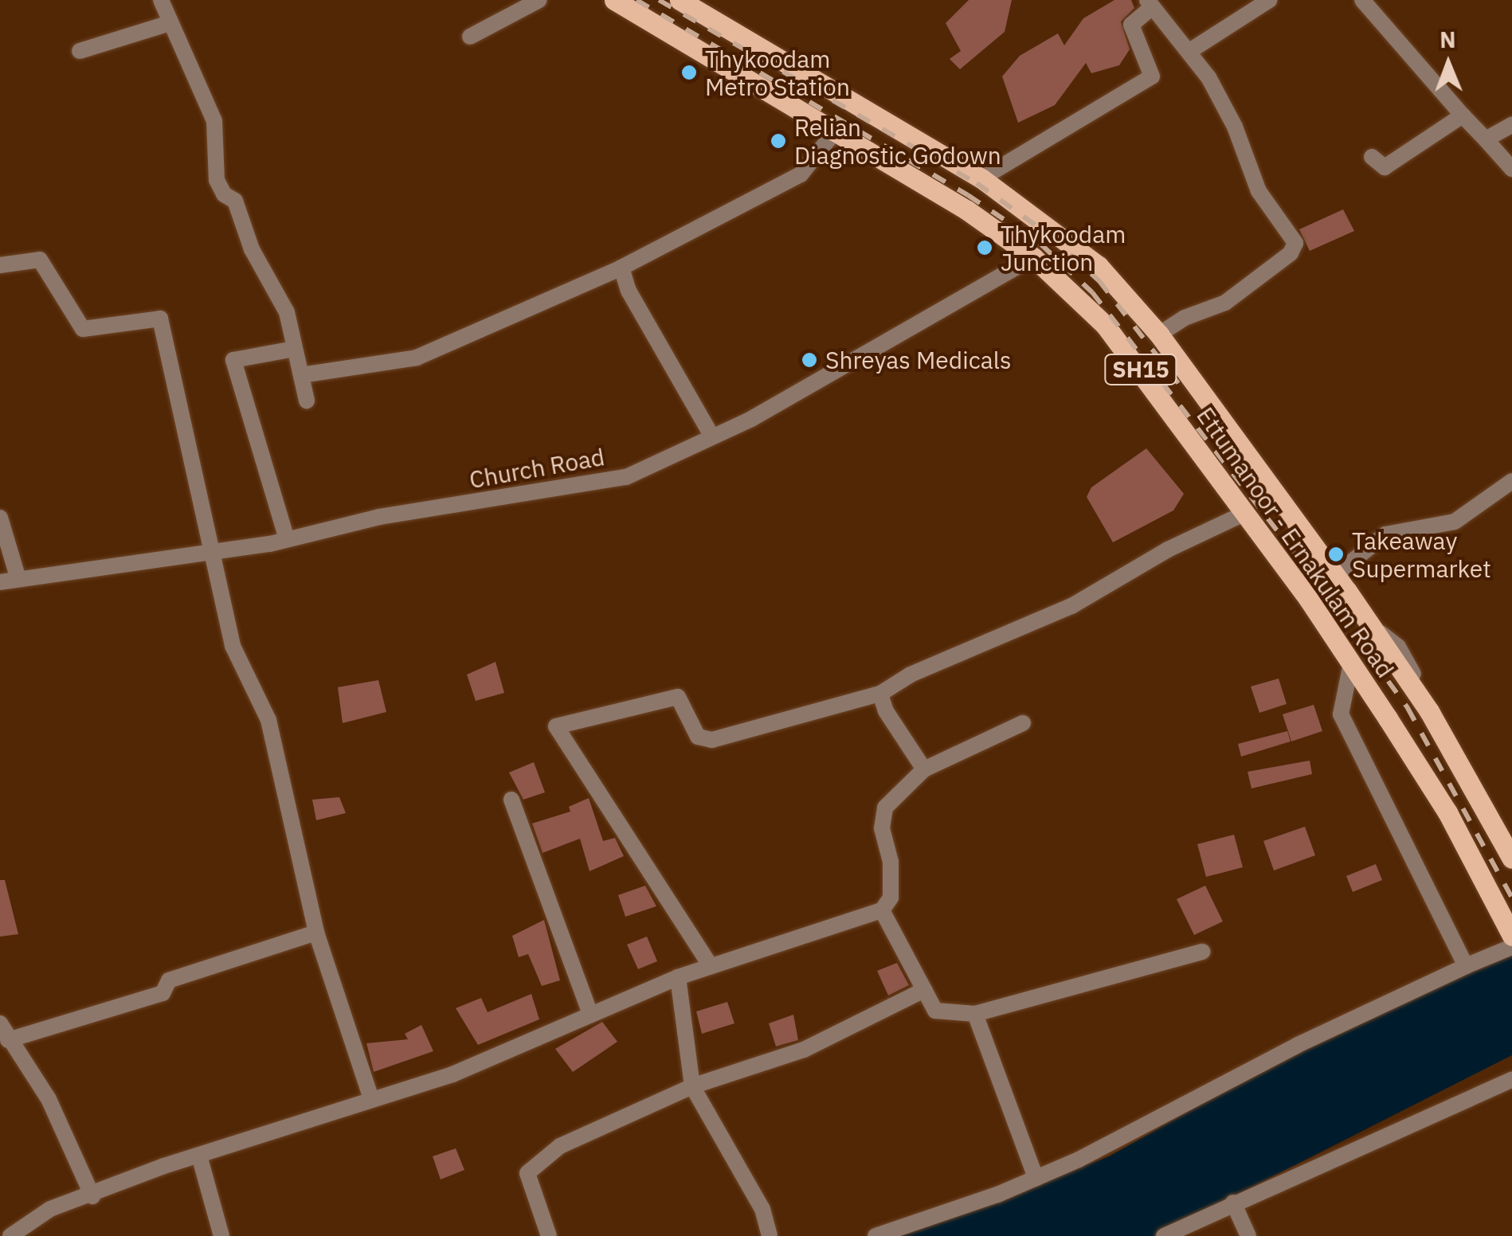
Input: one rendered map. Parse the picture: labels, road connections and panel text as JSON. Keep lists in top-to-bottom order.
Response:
{
  "streets": {
    "main road": ["SH15", "Ettumanoor - Ernakulam Road"],
    "street": ["Church Road"]
  },
  "crossings": [
    ["Church Road", "Ettumanoor - Ernakulam Road"]
  ],
  "places": [
    "Thykoodam Metro Station",
    "Relian Diagnostic Godown",
    "Thykoodam Junction",
    "Shreyas Medicals",
    "Takeaway Supermarket"
  ],
  "north": "top"
}
